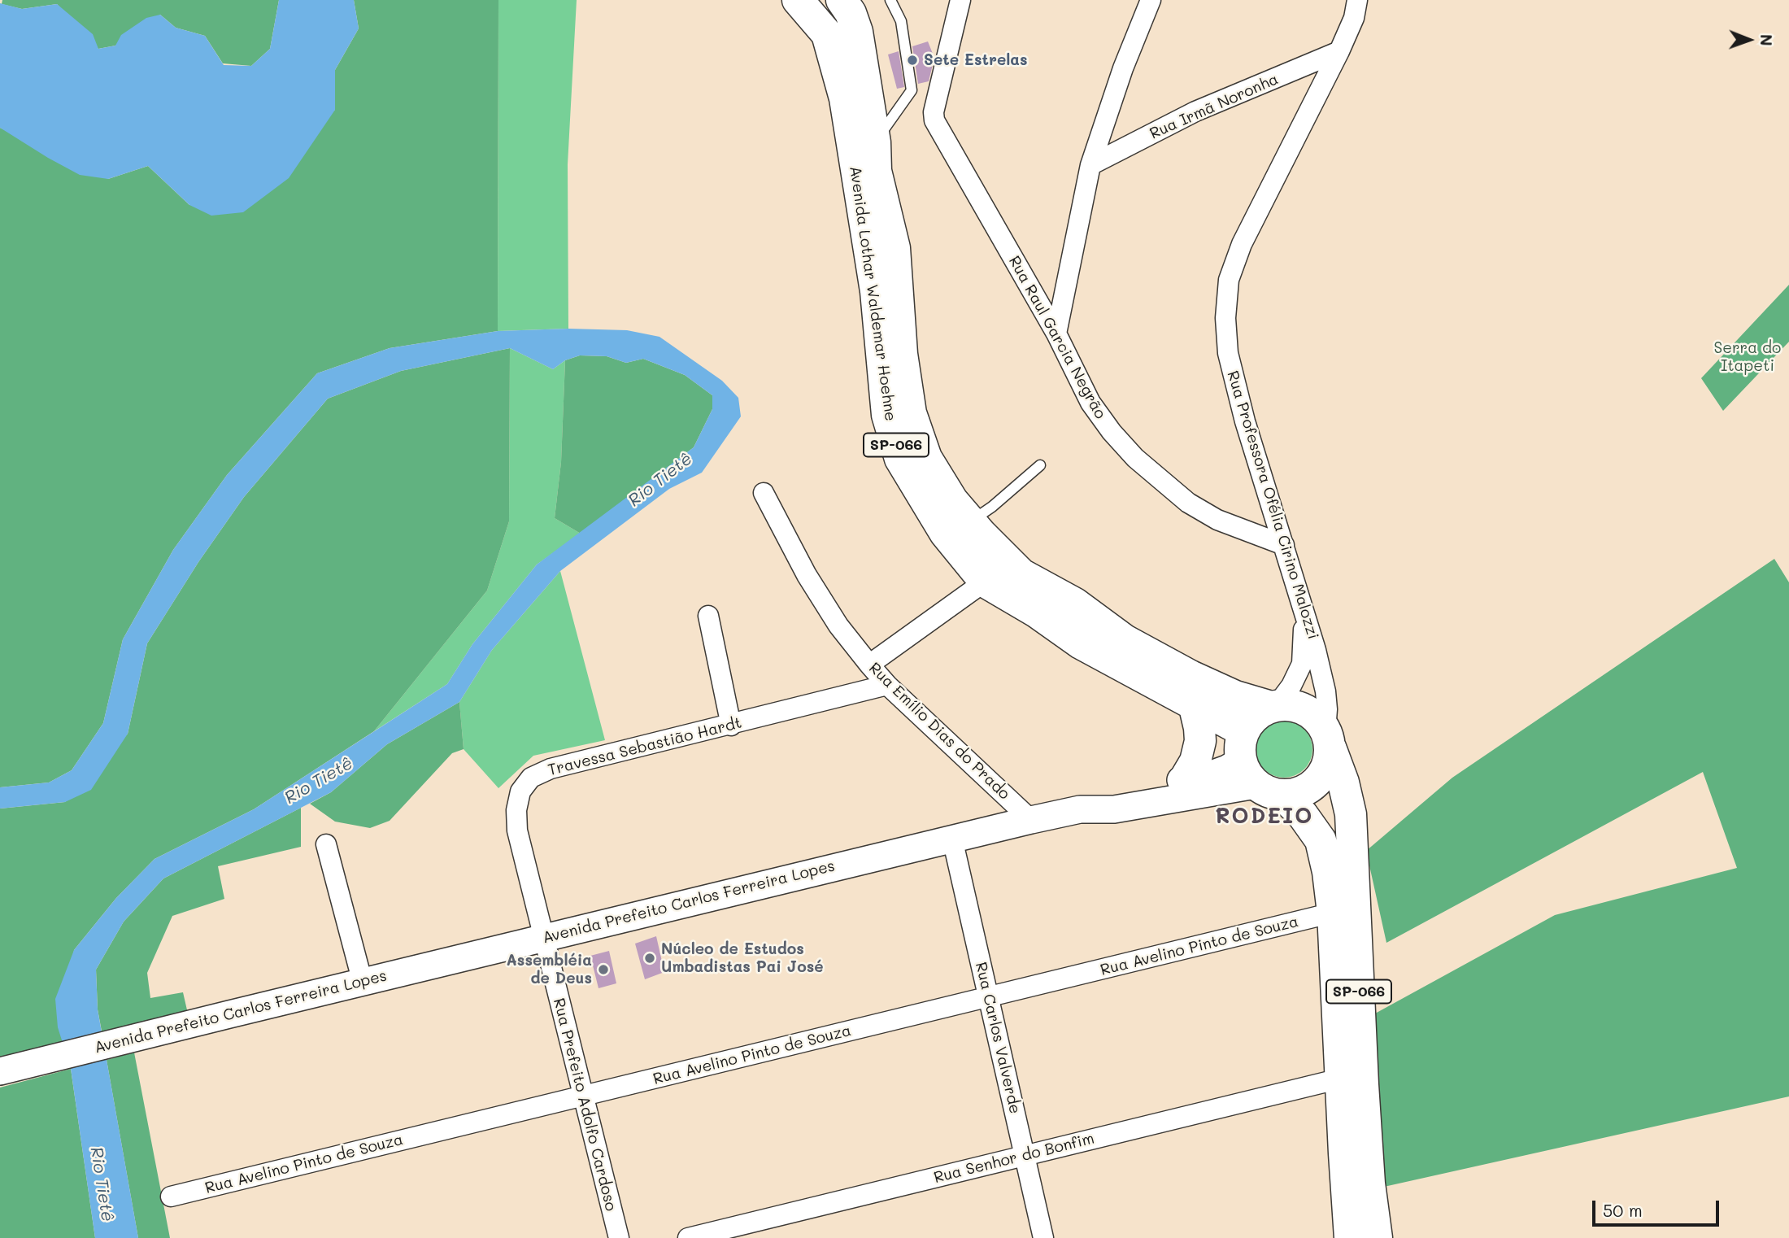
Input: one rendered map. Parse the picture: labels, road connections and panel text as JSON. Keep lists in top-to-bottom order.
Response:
{
  "streets": {
    "main road": ["Avenida Lothar Waldemar Hoehne", "SP-066", "Avenida Prefeito Carlos Ferreira Lopes"],
    "street": [
      "Rua Irmã Noronha",
      "Rua Raul Garcia Negrão",
      "Rua Professora Ofélia Cirino Malozzi",
      "Rua Emílio Dias do Prado",
      "Travessa Sebastião Hardt",
      "Rua Avelino Pinto de Souza",
      "Rua Carlos Valverde",
      "Rua Prefeito Adolfo Cardoso",
      "Rua Senhor do Bonfim"
    ]
  },
  "crossings": [
    ["Rua Irmã Noronha", "Rua Professora Ofélia Cirino Malozzi"],
    ["Avenida Lothar Waldemar Hoehne", "SP-066"],
    ["Avenida Lothar Waldemar Hoehne", "Rua Professora Ofélia Cirino Malozzi"],
    ["Avenida Lothar Waldemar Hoehne", "Avenida Prefeito Carlos Ferreira Lopes"],
    ["Avenida Lothar Waldemar Hoehne", "Rua Avelino Pinto de Souza"],
    ["Avenida Lothar Waldemar Hoehne", "Rua Senhor do Bonfim"],
    ["Rua Raul Garcia Negrão", "Rua Professora Ofélia Cirino Malozzi"],
    ["SP-066", "Rua Professora Ofélia Cirino Malozzi"],
    ["SP-066", "Avenida Prefeito Carlos Ferreira Lopes"],
    ["Rua Professora Ofélia Cirino Malozzi", "Avenida Prefeito Carlos Ferreira Lopes"],
    ["Rua Emílio Dias do Prado", "Travessa Sebastião Hardt"],
    ["Rua Emílio Dias do Prado", "Avenida Prefeito Carlos Ferreira Lopes"],
    ["Travessa Sebastião Hardt", "Avenida Prefeito Carlos Ferreira Lopes"],
    ["Travessa Sebastião Hardt", "Rua Prefeito Adolfo Cardoso"],
    ["Avenida Prefeito Carlos Ferreira Lopes", "Rua Carlos Valverde"],
    ["Avenida Prefeito Carlos Ferreira Lopes", "Rua Prefeito Adolfo Cardoso"],
    ["Rua Avelino Pinto de Souza", "Rua Carlos Valverde"],
    ["Rua Avelino Pinto de Souza", "Rua Prefeito Adolfo Cardoso"],
    ["Rua Carlos Valverde", "Rua Senhor do Bonfim"]
  ],
  "districts": ["RODEIO"],
  "water": ["Rio Tietê"],
  "parks": ["Serra do Itapeti"],
  "places": ["Sete Estrelas", "Núcleo de Estudos Umbadistas Pai José", "Assembléia de Deus"],
  "scale_bar": "50 m",
  "north": "right"
}
